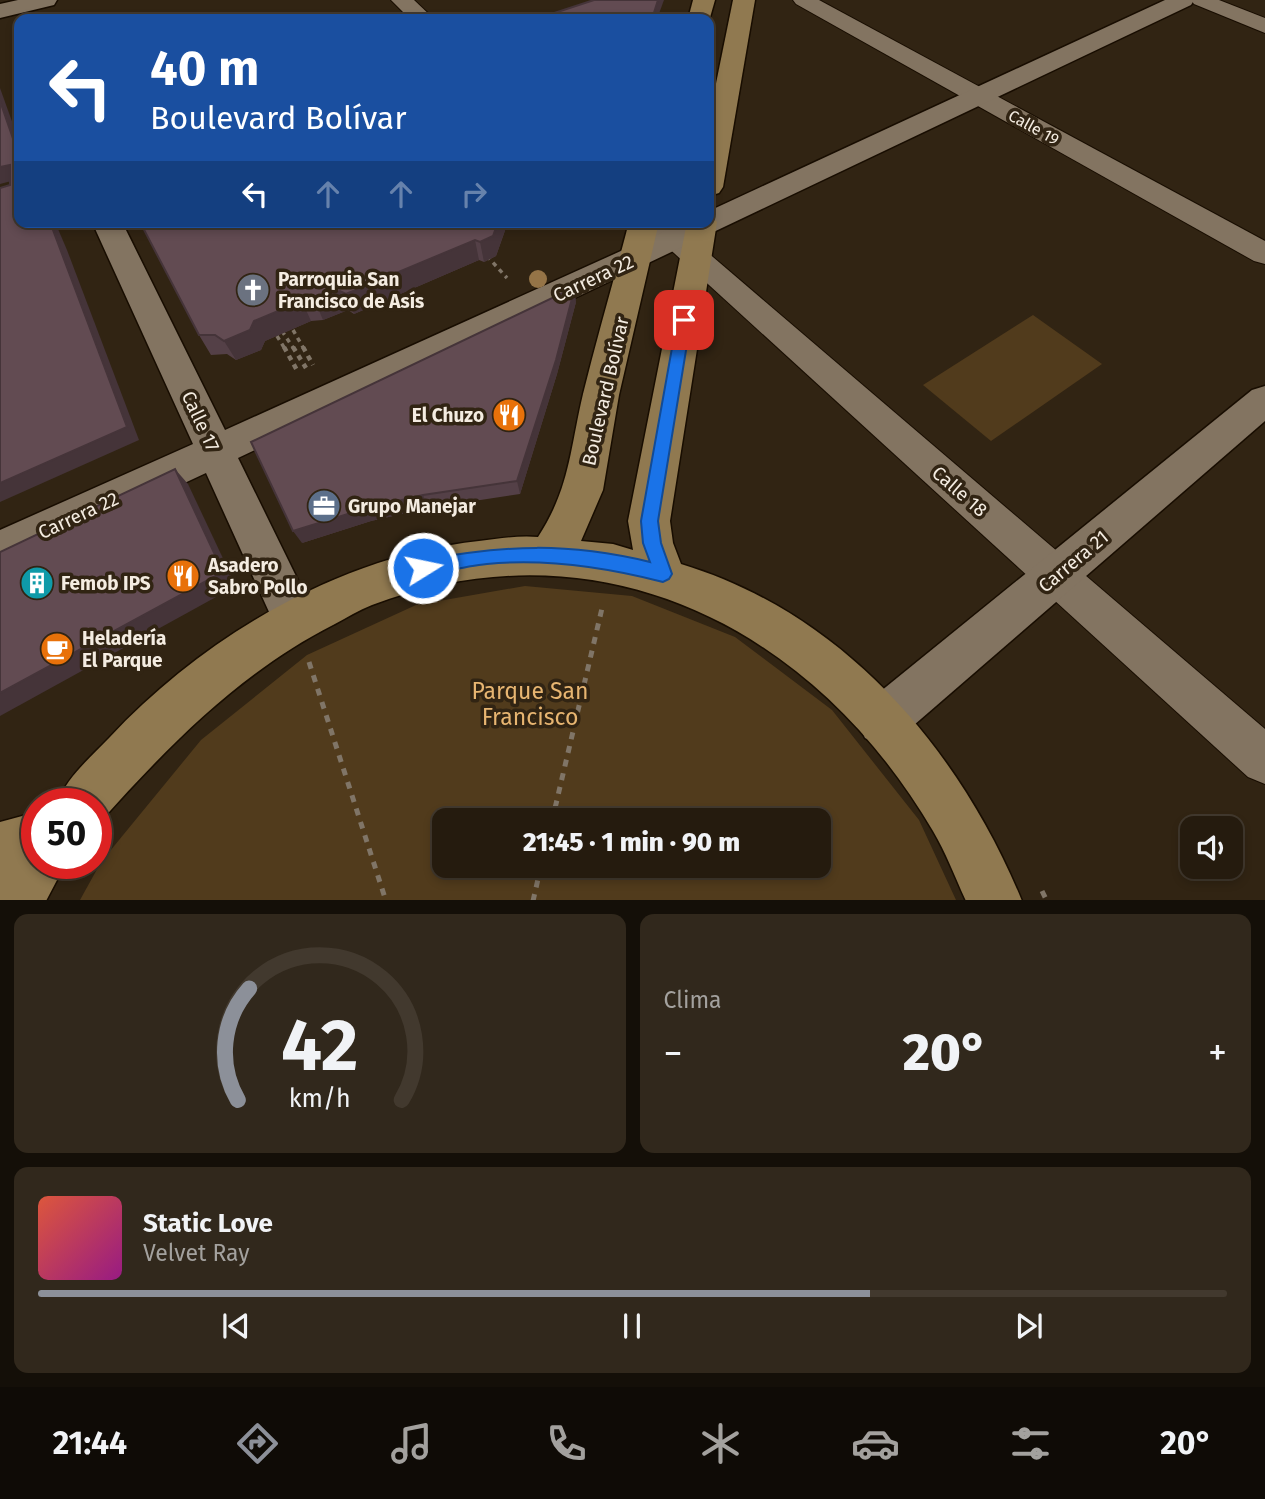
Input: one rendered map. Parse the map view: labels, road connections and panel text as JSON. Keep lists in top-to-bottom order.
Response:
{
  "streets": {
    "main road": ["Boulevard Bolívar"],
    "street": [
      "Calle 19",
      "Carrera 22",
      "Calle 17",
      "Calle 18",
      "Carrera 21"
    ]
  },
  "crossings": [
    ["Calle 19", "Carrera 22"],
    ["Carrera 22", "Boulevard Bolívar"],
    ["Carrera 22", "Calle 17"],
    ["Carrera 22", "Calle 18"],
    ["Calle 18", "Carrera 21"]
  ],
  "parks": ["Parque San Francisco"],
  "places": {
    "church": ["Parroquia San Francisco de Asís"],
    "restaurant": ["El Chuzo", "Asadero Sabro Pollo"],
    "office": ["Grupo Manejar"],
    "building": ["Femob IPS"],
    "cafe": ["Heladería El Parque"]
  },
  "page": {
    "turn": ["40 m", "Boulevard Bolívar"],
    "limit": "50",
    "trip": "21:45 · 1 min · 90 m",
    "tile": "Clima",
    "heat": ["−", "20°", "+"],
    "song": ["Static Love", "Velvet Ray"],
    "tabs": ["21:44", "20°"],
    "gauge": ["42", "km/h"]
  }
}
